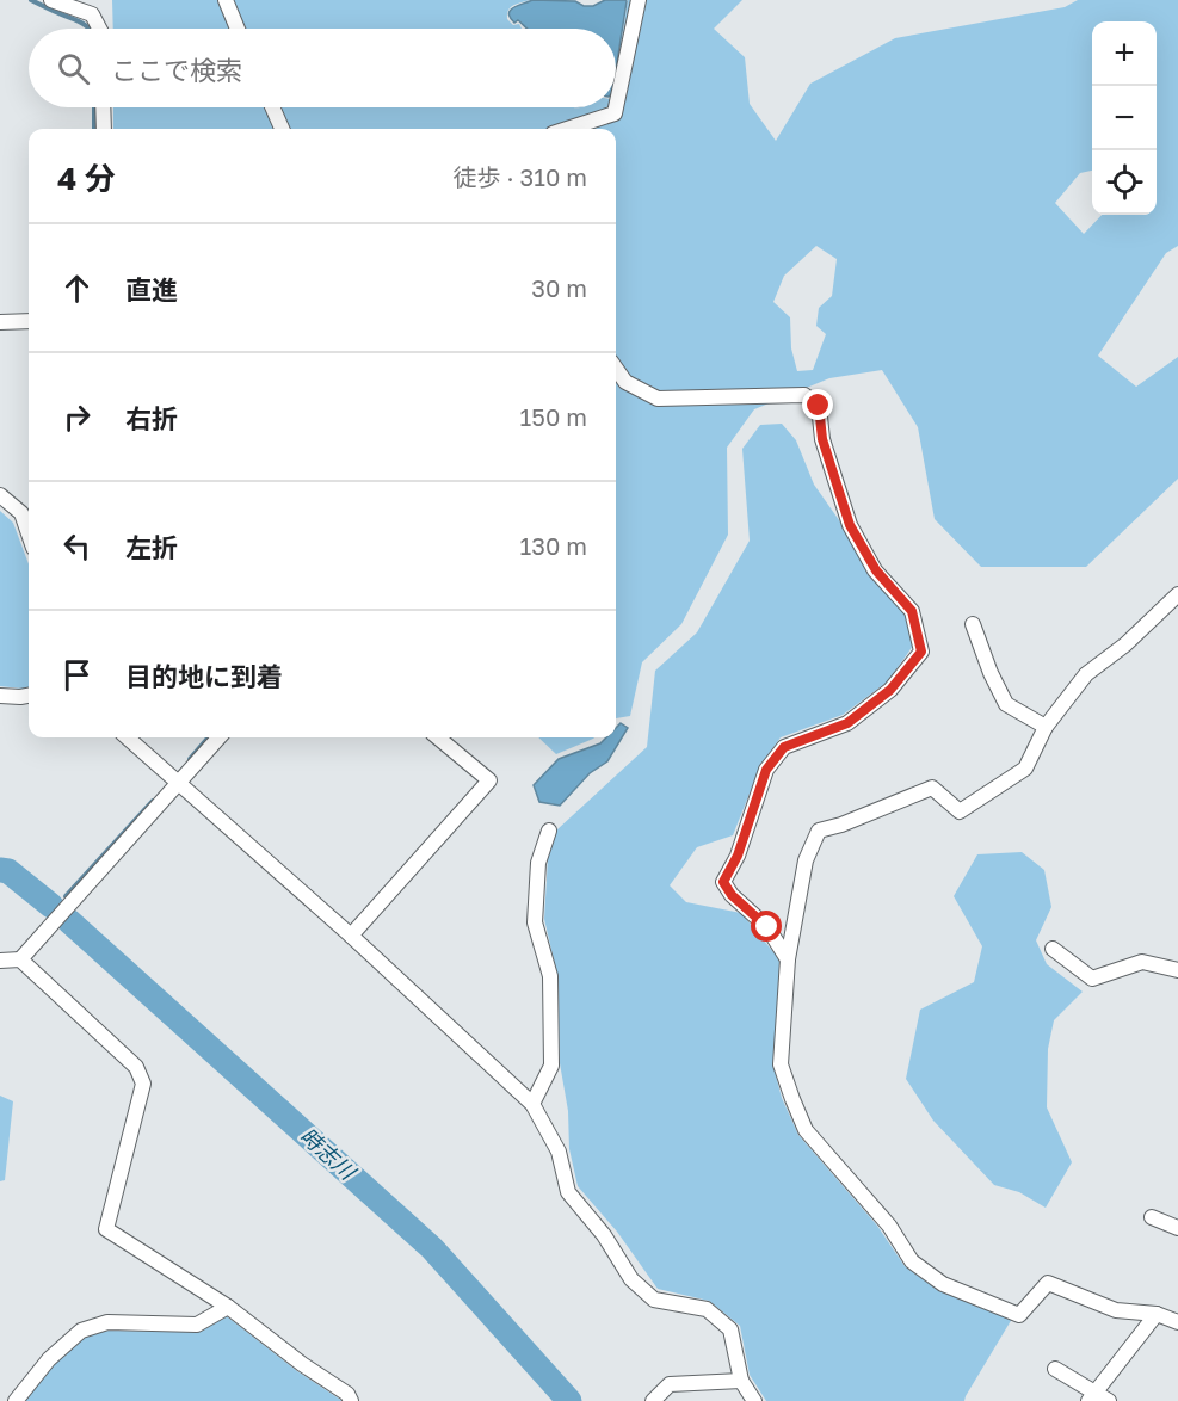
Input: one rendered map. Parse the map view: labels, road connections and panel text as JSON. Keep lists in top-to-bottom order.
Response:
{
  "water": ["時志川"],
  "page": {
    "map_buttons": ["+", "−"],
    "search": "ここで検索",
    "heading": ["4 分", "徒歩 · 310 m"],
    "list": [
      ["直進", "30 m"],
      ["右折", "150 m"],
      ["左折", "130 m"],
      "目的地に到着"
    ]
  }
}
